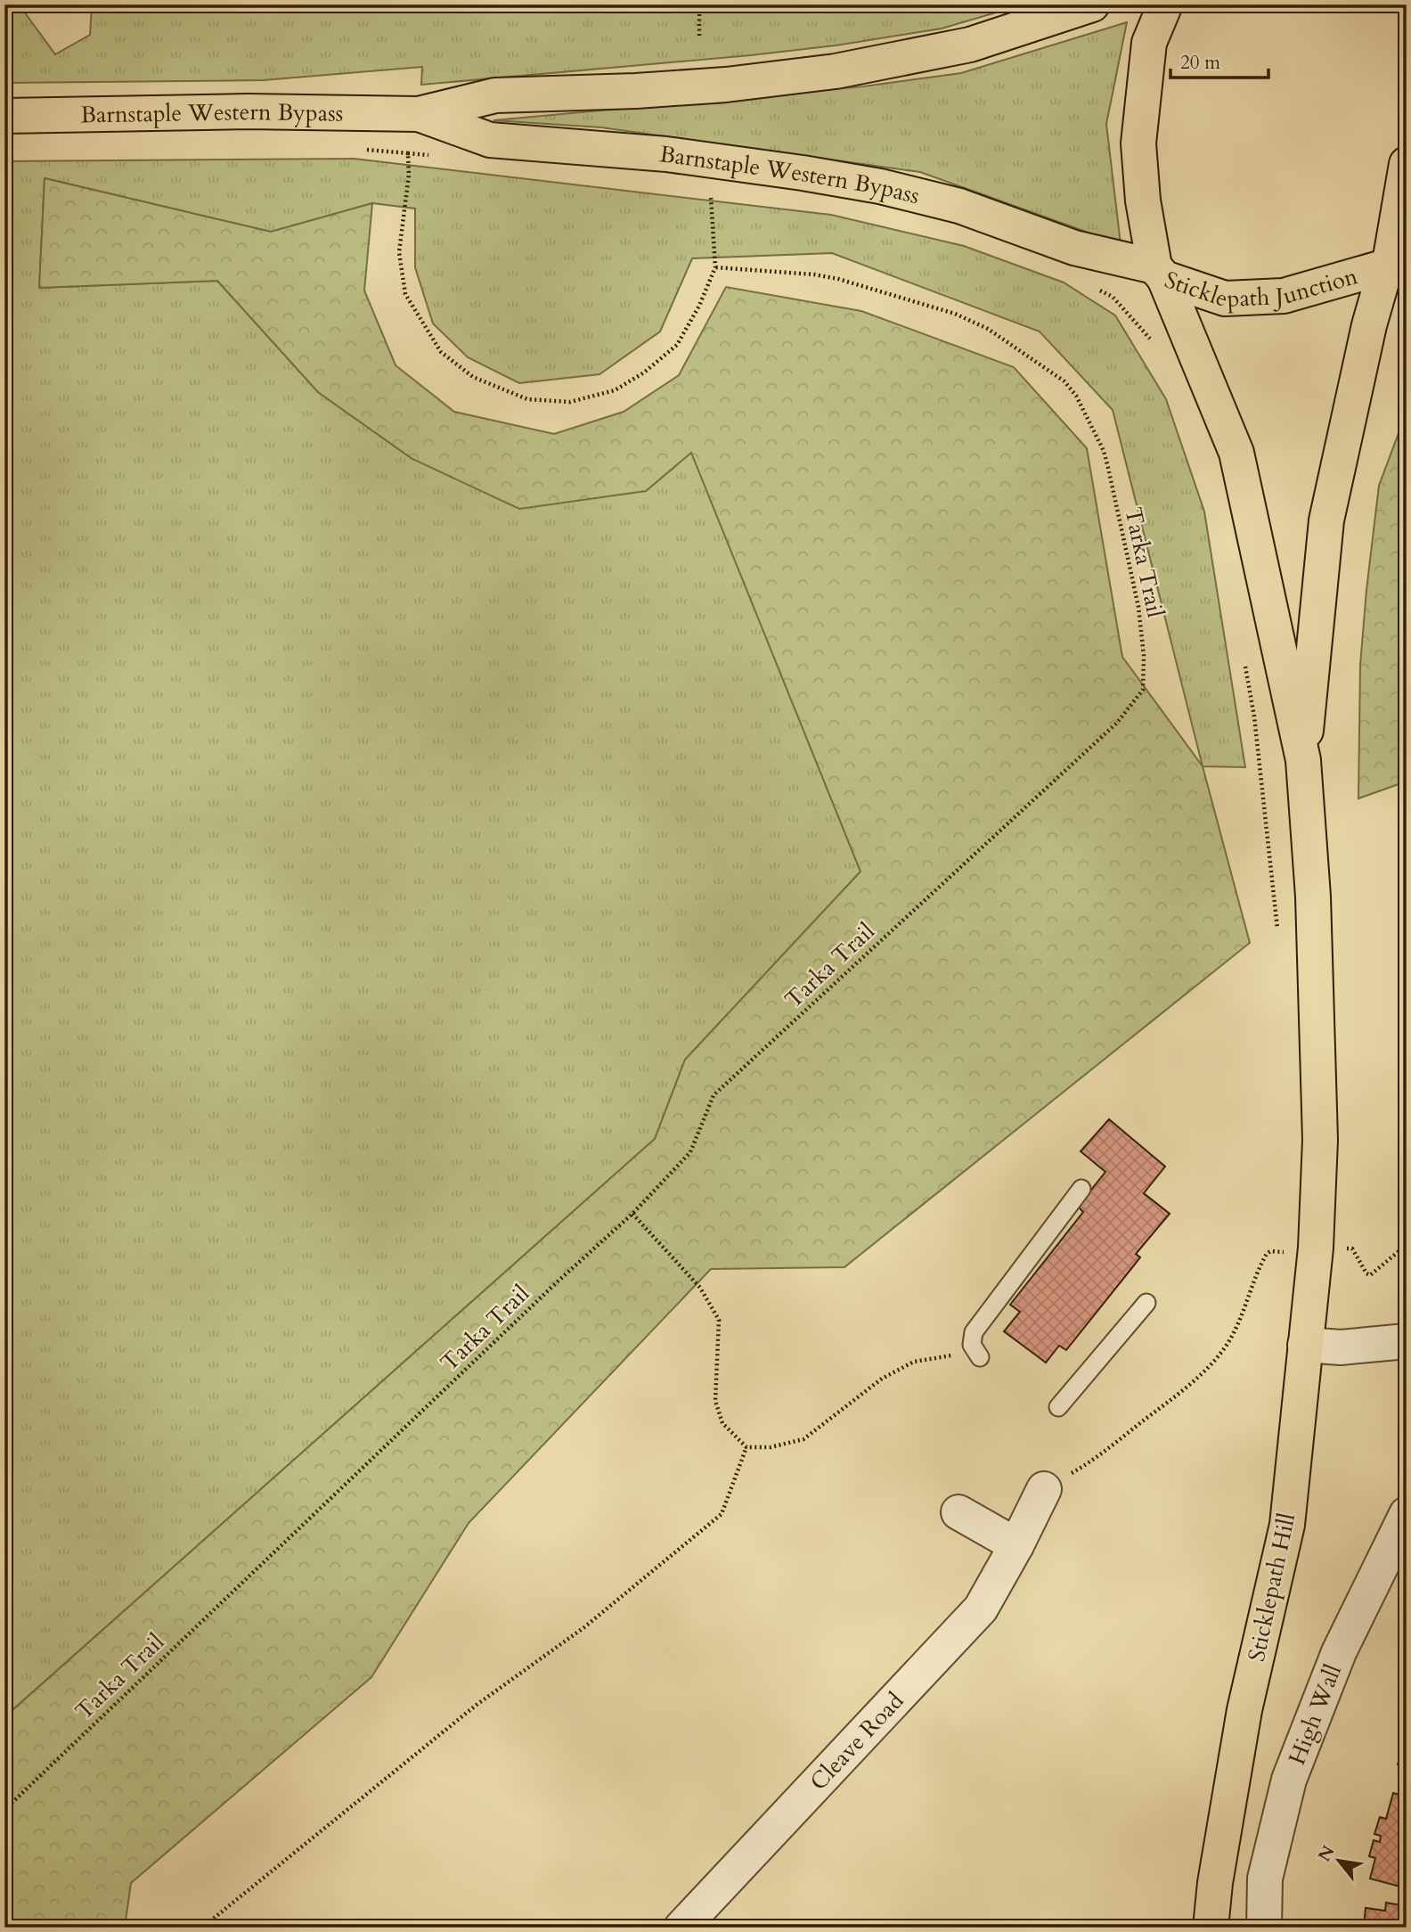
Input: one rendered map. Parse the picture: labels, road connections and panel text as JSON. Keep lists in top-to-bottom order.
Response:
{
  "streets": {
    "main road": ["Barnstaple Western Bypass", "Sticklepath Junction", "Sticklepath Hill"],
    "street": ["High Wall", "Cleave Road"],
    "path": ["Tarka Trail"]
  },
  "crossings": [
    ["Barnstaple Western Bypass", "Sticklepath Junction"]
  ],
  "scale_bar": "20 m",
  "north": "top left"
}
